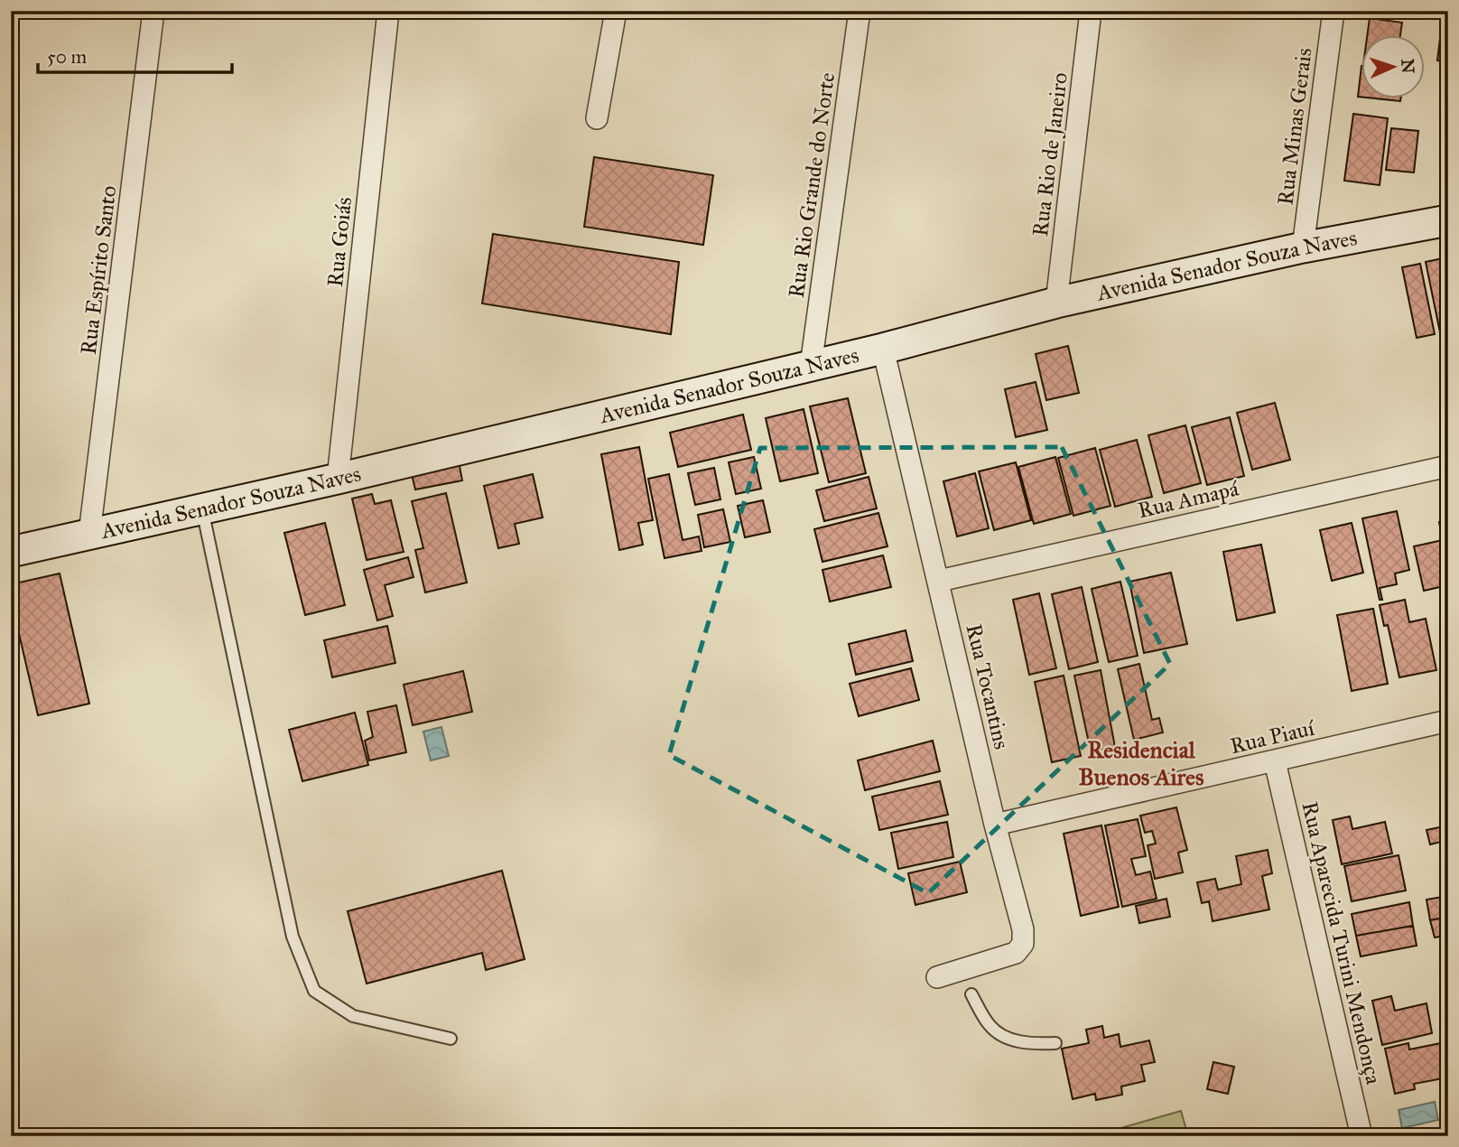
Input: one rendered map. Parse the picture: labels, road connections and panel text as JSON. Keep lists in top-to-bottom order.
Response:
{
  "streets": {
    "street": [
      "Rua Minas Gerais",
      "Rua Rio de Janeiro",
      "Rua Rio Grande do Norte",
      "Rua Goiás",
      "Avenida Senador Souza Naves",
      "Rua Espírito Santo",
      "Rua Amapá",
      "Rua Tocantins",
      "Rua Piauí",
      "Rua Aparecida Turini Mendonça"
    ]
  },
  "crossings": [
    ["Rua Minas Gerais", "Avenida Senador Souza Naves"],
    ["Rua Rio de Janeiro", "Avenida Senador Souza Naves"],
    ["Rua Rio Grande do Norte", "Avenida Senador Souza Naves"],
    ["Rua Goiás", "Avenida Senador Souza Naves"],
    ["Avenida Senador Souza Naves", "Rua Espírito Santo"],
    ["Avenida Senador Souza Naves", "Rua Tocantins"],
    ["Rua Amapá", "Rua Tocantins"],
    ["Rua Tocantins", "Rua Piauí"],
    ["Rua Piauí", "Rua Aparecida Turini Mendonça"]
  ],
  "districts": ["Residencial Buenos Aires"],
  "scale_bar": "50 m",
  "north": "right"
}
